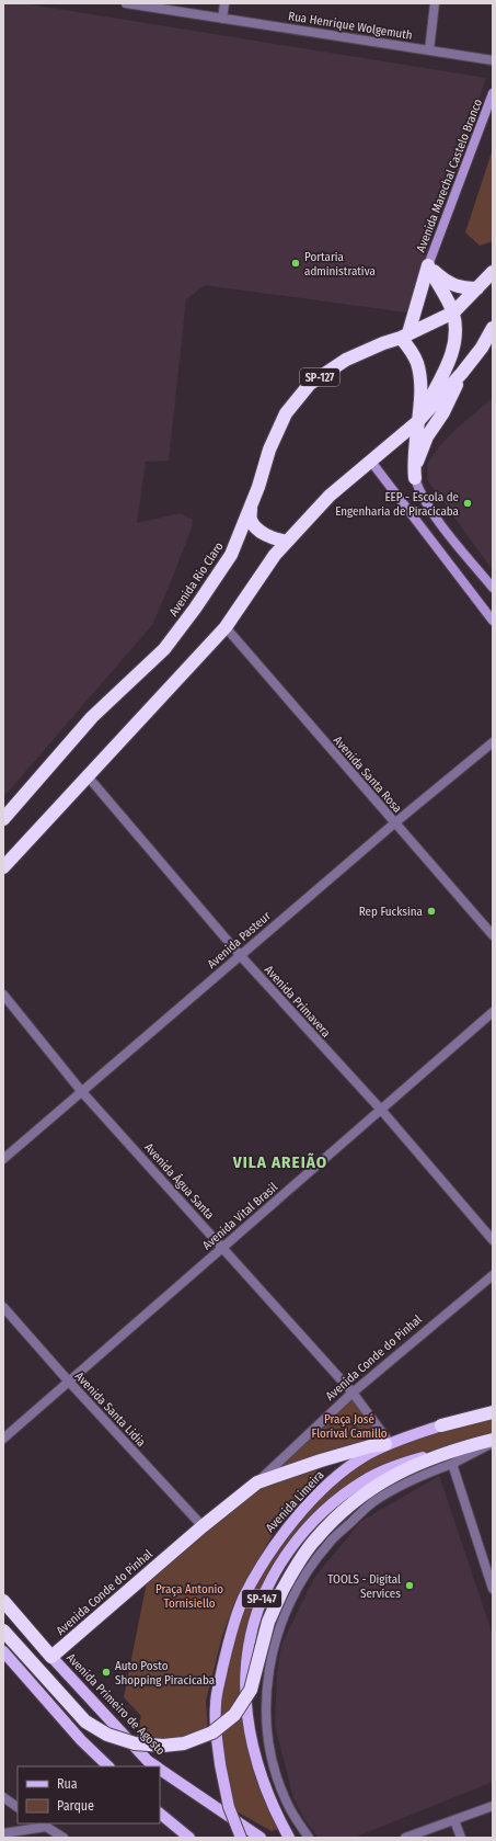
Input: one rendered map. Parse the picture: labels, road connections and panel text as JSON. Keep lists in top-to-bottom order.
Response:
{
  "streets": {
    "highway": [
      "SP-127",
      "Avenida Rio Claro",
      "Avenida Conde do Pinhal",
      "Avenida Limeira",
      "SP-147",
      "Avenida Primeiro de Agosto"
    ],
    "main road": ["Avenida Marechal Castelo Branco"],
    "street": [
      "Rua Henrique Wolgemuth",
      "Avenida Santa Rosa",
      "Avenida Pasteur",
      "Avenida Primavera",
      "Avenida Água Santa",
      "Avenida Vital Brasil",
      "Avenida Santa Lidia"
    ]
  },
  "crossings": [
    ["SP-127", "Avenida Rio Claro"],
    ["Avenida Santa Rosa", "Avenida Pasteur"],
    ["Avenida Pasteur", "Avenida Primavera"],
    ["Avenida Pasteur", "Avenida Água Santa"],
    ["Avenida Primavera", "Avenida Vital Brasil"],
    ["Avenida Água Santa", "Avenida Vital Brasil"],
    ["Avenida Água Santa", "Avenida Conde do Pinhal"],
    ["Avenida Água Santa", "Avenida Limeira"],
    ["Avenida Vital Brasil", "Avenida Santa Lidia"],
    ["Avenida Conde do Pinhal", "Avenida Santa Lidia"],
    ["Avenida Conde do Pinhal", "Avenida Limeira"],
    ["Avenida Conde do Pinhal", "Avenida Primeiro de Agosto"]
  ],
  "districts": ["VILA AREIÃO"],
  "parks": ["Praça José Florival Camillo", "Praça Antonio Tornisiello"],
  "places": [
    "Portaria administrativa",
    "EEP - Escola de Engenharia de Piracicaba",
    "Rep Fucksina",
    "TOOLS - Digital Services",
    "Auto Posto Shopping Piracicaba"
  ],
  "legend": ["Rua", "Parque"]
}
